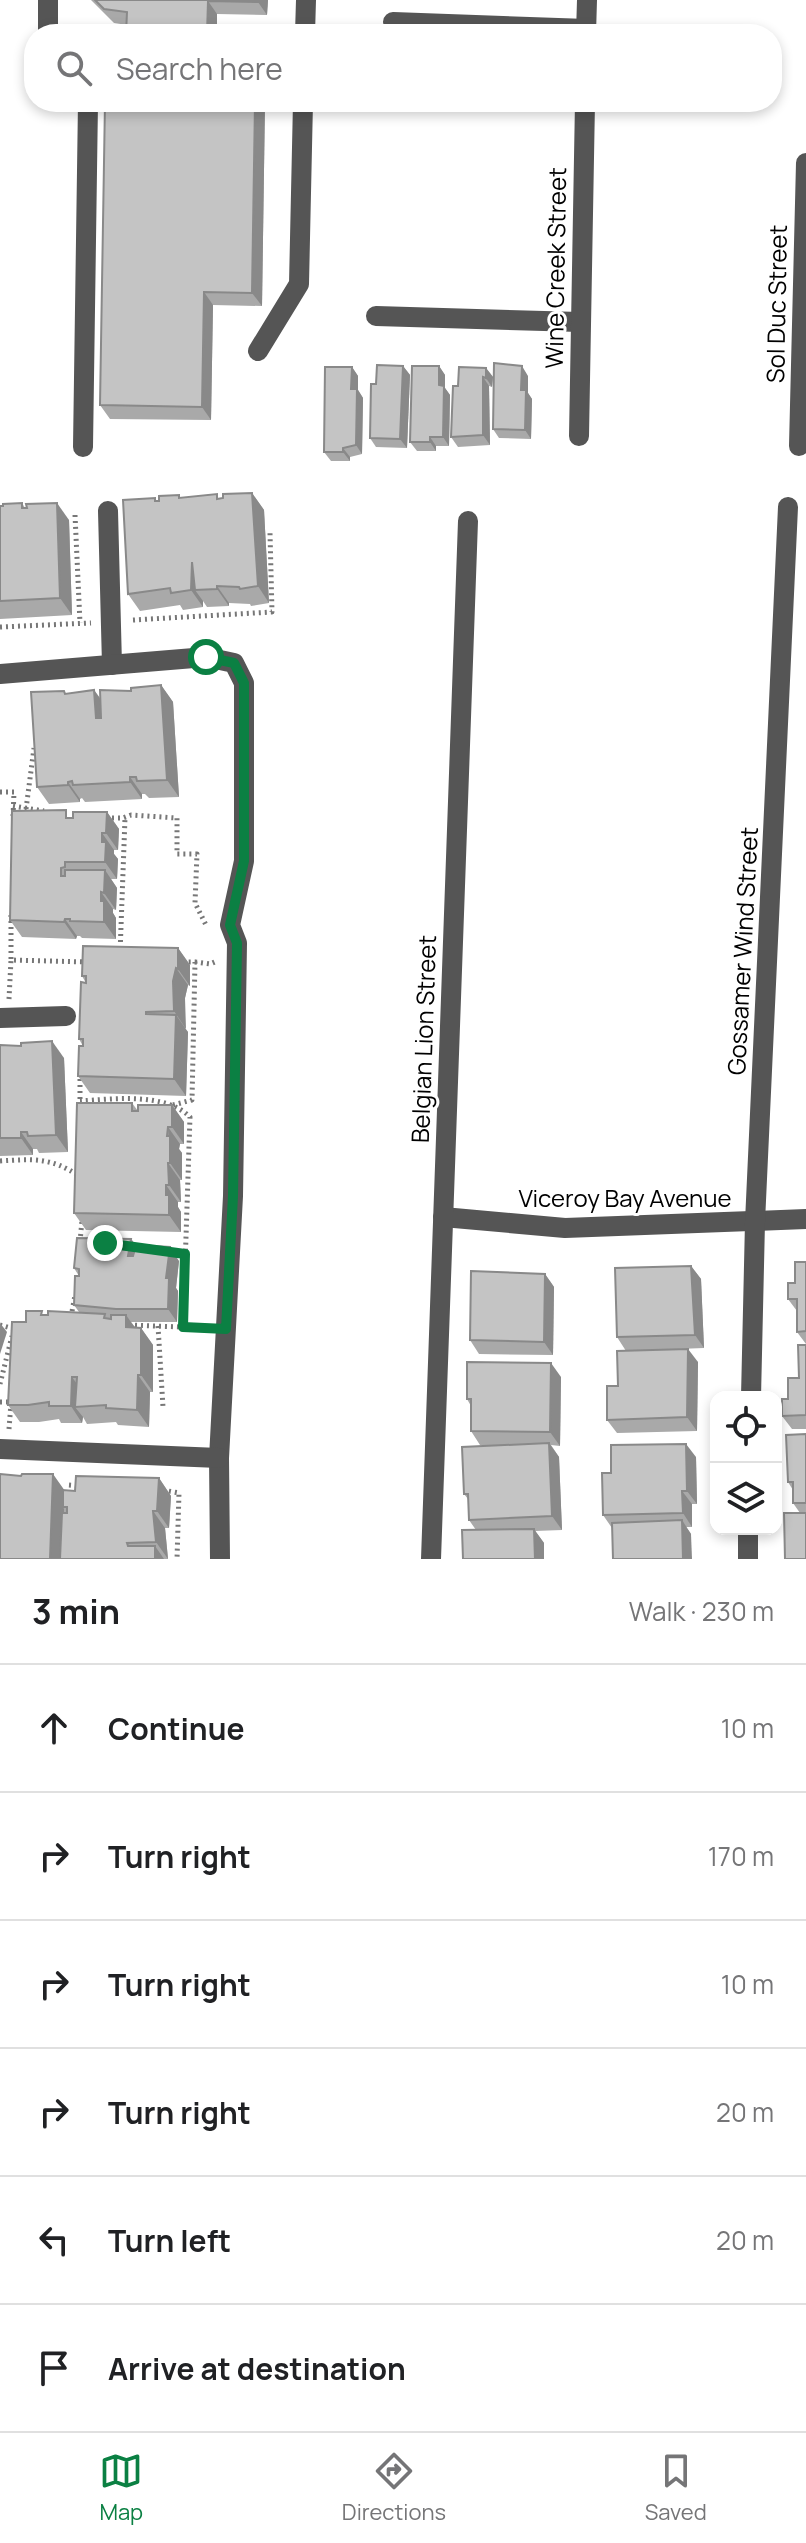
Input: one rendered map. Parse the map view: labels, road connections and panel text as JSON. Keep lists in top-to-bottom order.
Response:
{
  "streets": {
    "street": [
      "Wine Creek Street",
      "Sol Duc Street",
      "Gossamer Wind Street",
      "Belgian Lion Street",
      "Viceroy Bay Avenue"
    ]
  },
  "crossings": [
    ["Gossamer Wind Street", "Viceroy Bay Avenue"],
    ["Belgian Lion Street", "Viceroy Bay Avenue"]
  ],
  "page": {
    "search": "Search here",
    "heading": ["3 min", "Walk · 230 m"],
    "list": [
      ["Continue", "10 m"],
      ["Turn right", "170 m"],
      ["Turn right", "10 m"],
      ["Turn right", "20 m"],
      ["Turn left", "20 m"],
      "Arrive at destination"
    ],
    "nav": ["Map", "Directions", "Saved"]
  }
}
